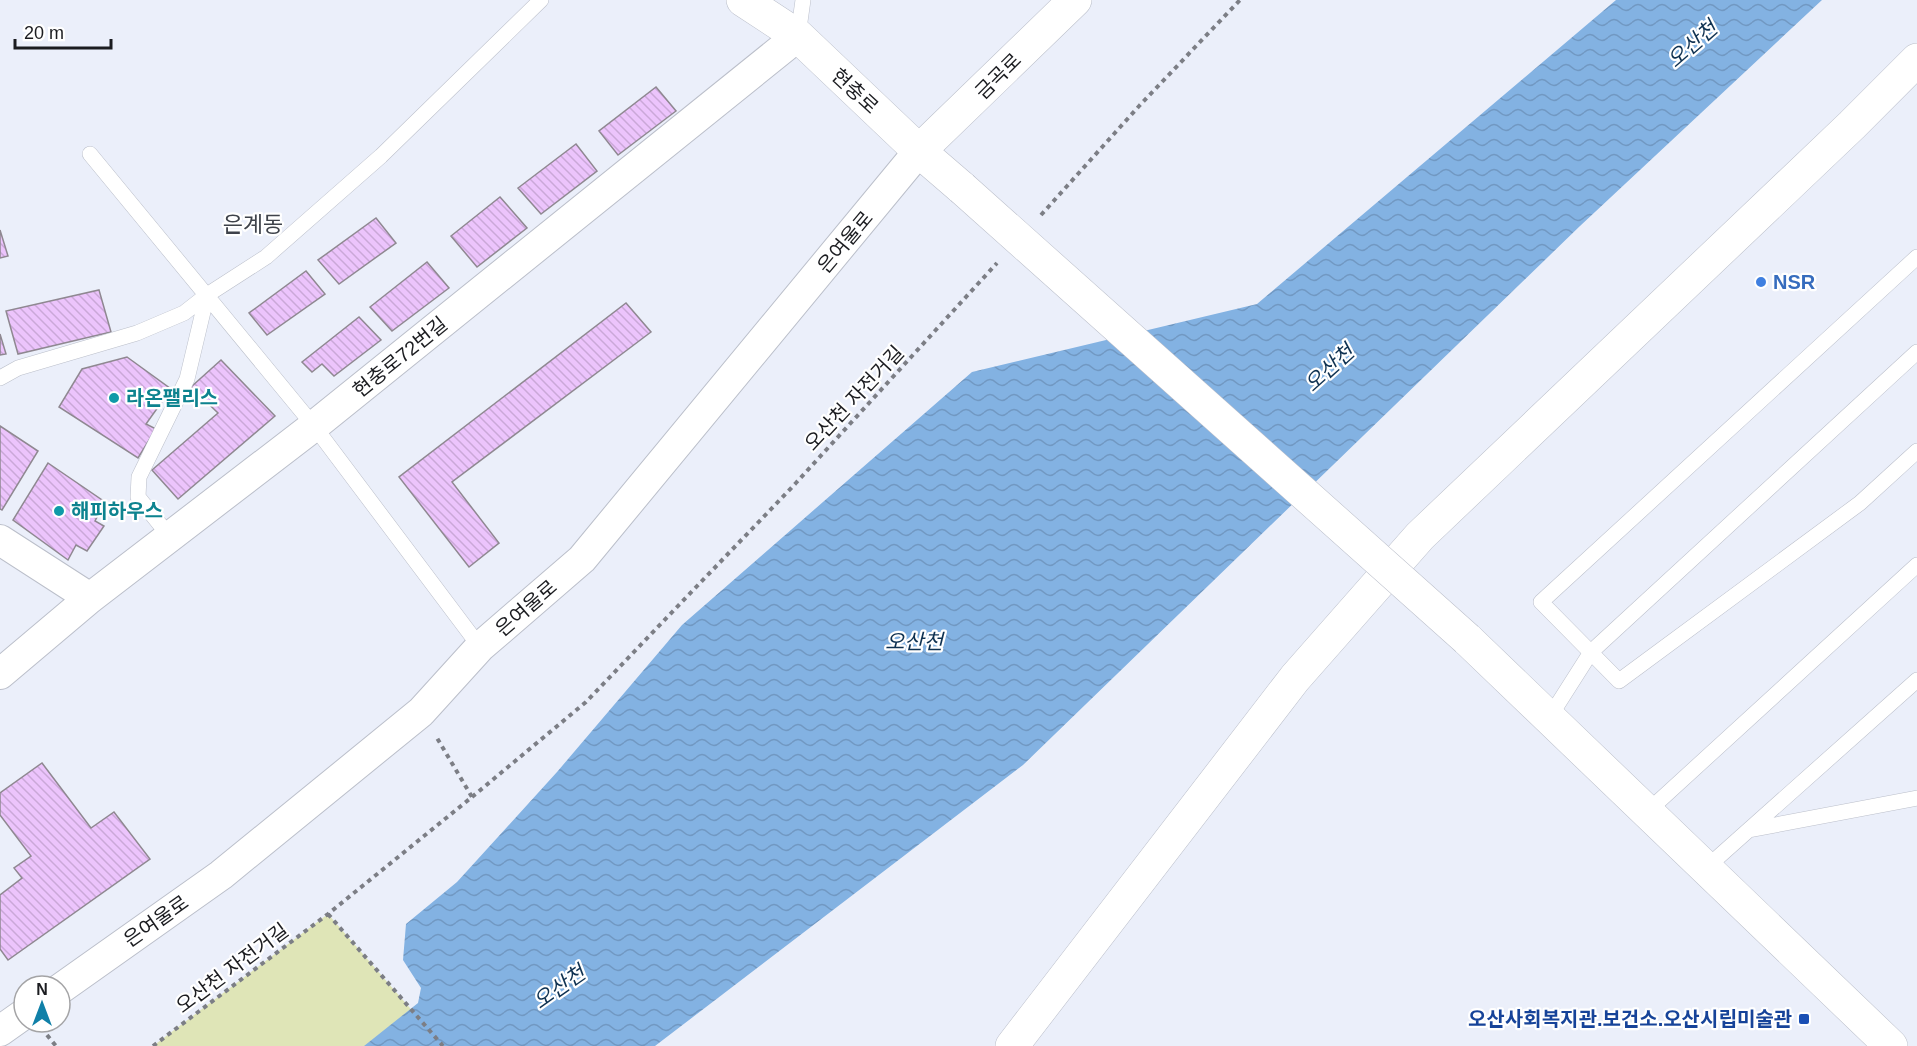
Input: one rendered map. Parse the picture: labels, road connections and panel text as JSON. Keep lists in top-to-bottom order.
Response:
{
  "streets": {
    "street": [
      "금곡로",
      "현충로",
      "은여울로",
      "현충로72번길"
    ],
    "path": ["오산천 자전거길"]
  },
  "crossings": [
    ["금곡로", "현충로"],
    ["금곡로", "은여울로"],
    ["현충로", "은여울로"],
    ["현충로", "현충로72번길"]
  ],
  "districts": ["은계동"],
  "water": ["오산천"],
  "places": {
    "other": ["NSR", "라온팰리스", "해피하우스"],
    "transit": ["오산사회복지관.보건소.오산시립미술관"]
  },
  "scale_bar": "20 m",
  "north": "top"
}
